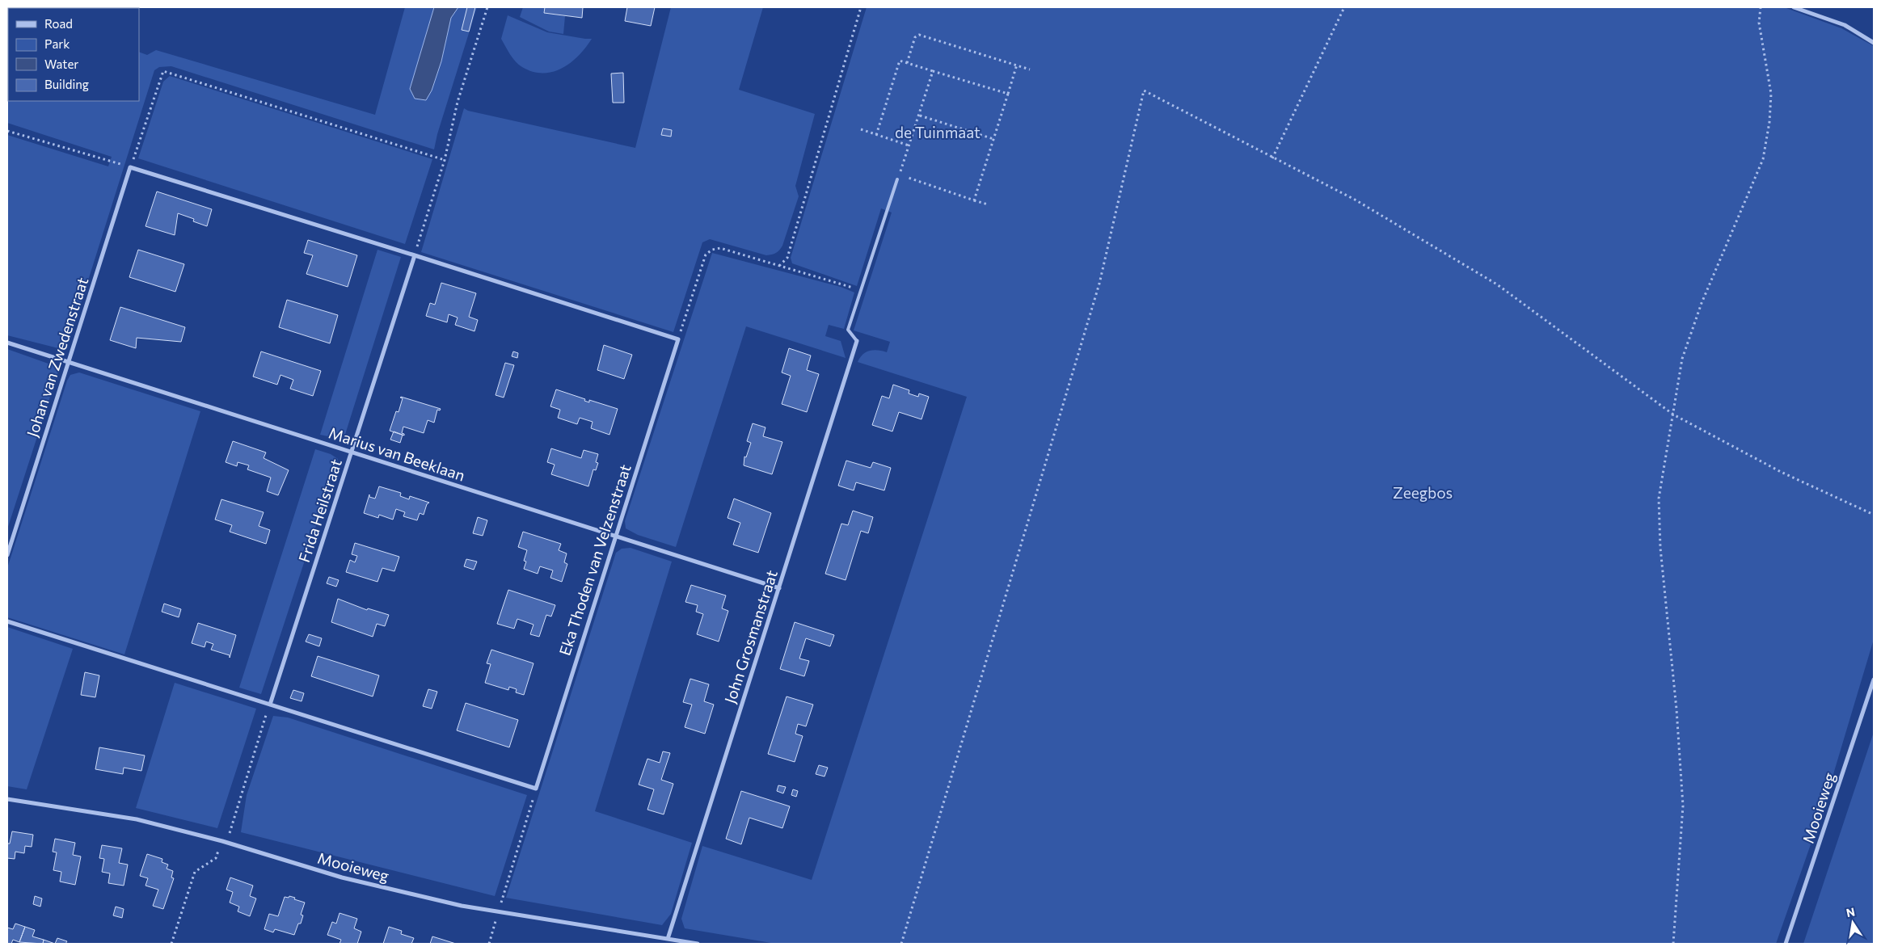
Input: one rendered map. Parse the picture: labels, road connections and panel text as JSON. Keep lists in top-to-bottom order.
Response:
{
  "streets": {
    "street": [
      "Johan van Zwedenstraat",
      "Marius van Beeklaan",
      "Frida Heilstraat",
      "Eka Thoden van Velzenstraat",
      "John Grosmanstraat",
      "Mooieweg"
    ]
  },
  "crossings": [
    ["Johan van Zwedenstraat", "Marius van Beeklaan"],
    ["Marius van Beeklaan", "Frida Heilstraat"],
    ["Marius van Beeklaan", "Eka Thoden van Velzenstraat"],
    ["Marius van Beeklaan", "John Grosmanstraat"],
    ["John Grosmanstraat", "Mooieweg"]
  ],
  "parks": ["de Tuinmaat", "Zeegbos"],
  "legend": [
    "Road",
    "Park",
    "Water",
    "Building"
  ],
  "north": "top"
}
